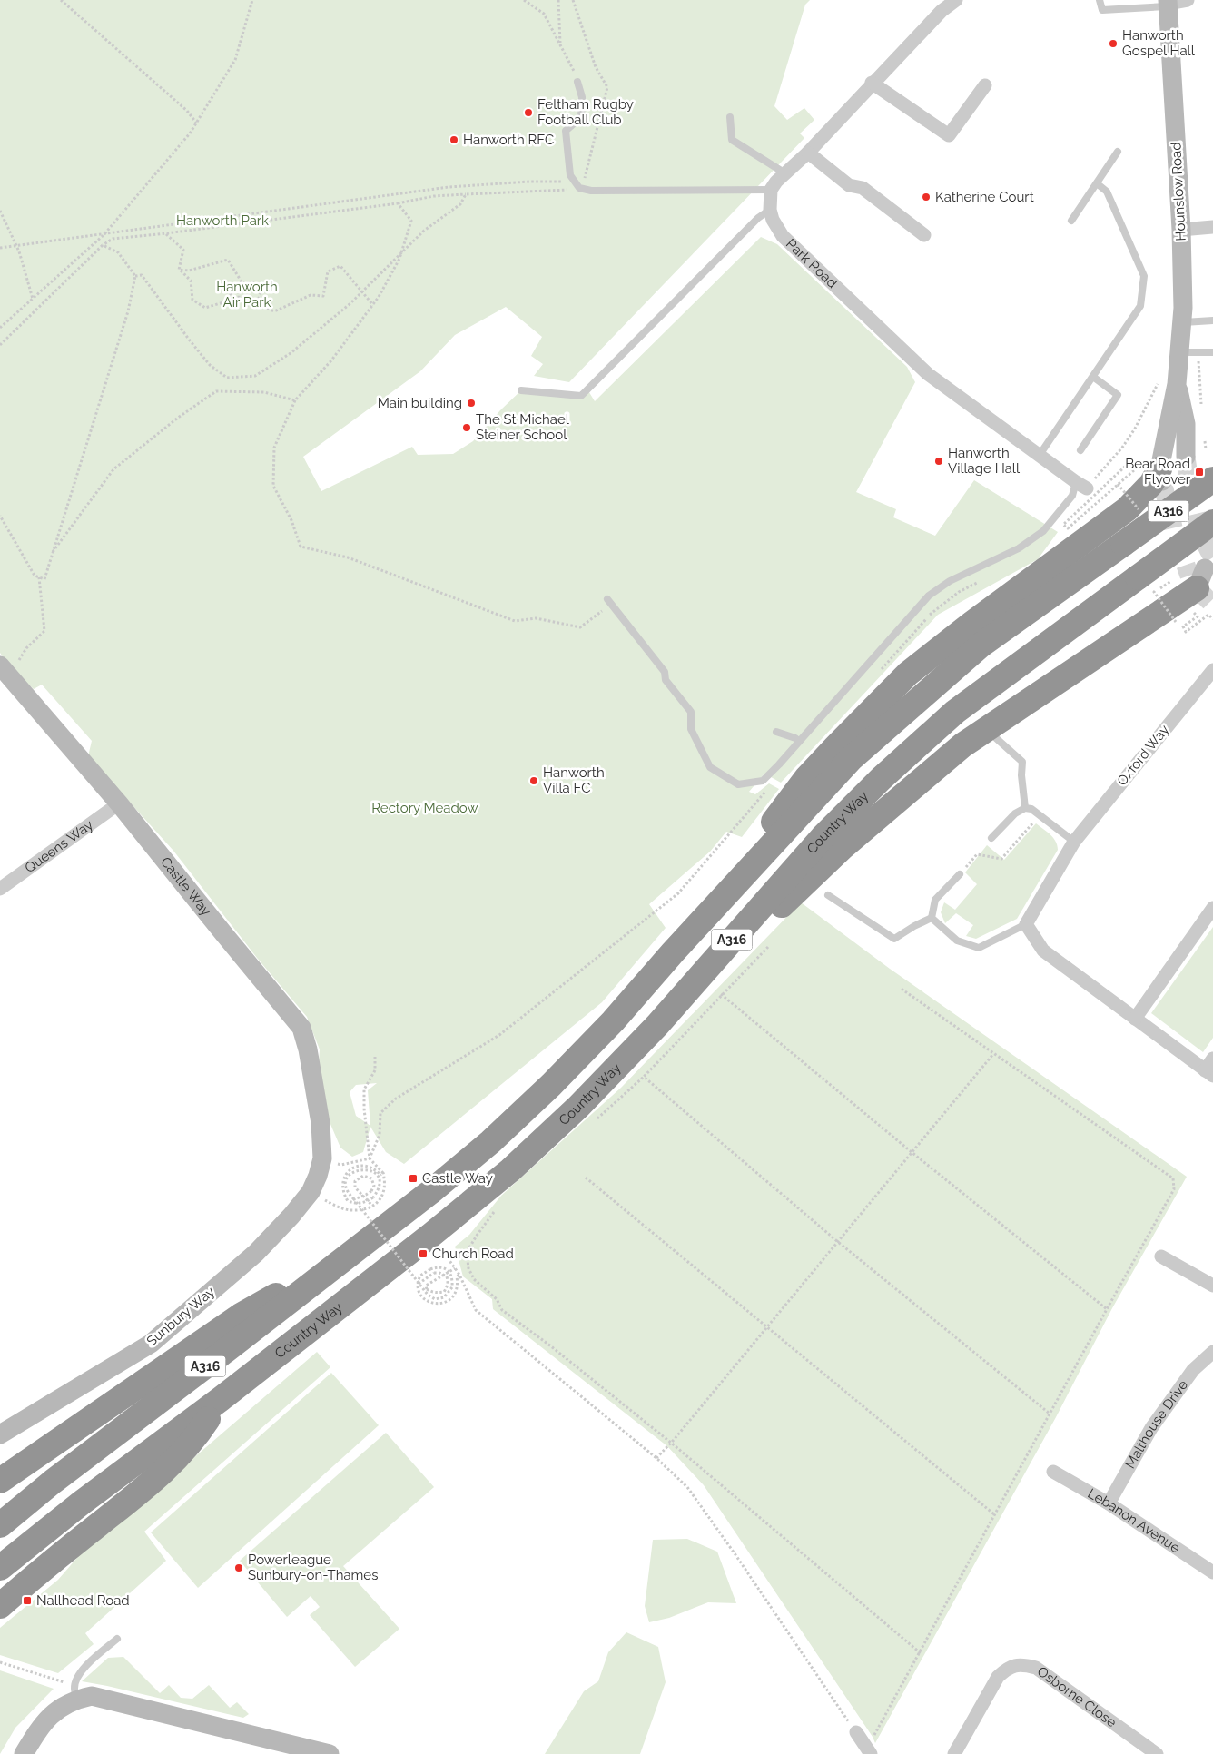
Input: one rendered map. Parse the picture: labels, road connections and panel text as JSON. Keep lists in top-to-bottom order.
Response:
{
  "streets": {
    "highway": ["A316", "Country Way"],
    "street": [
      "Hounslow Road",
      "Park Road",
      "Oxford Way",
      "Queens Way",
      "Castle Way",
      "Sunbury Way",
      "Malthouse Drive",
      "Lebanon Avenue",
      "Osborne Close"
    ]
  },
  "crossings": [
    ["Queens Way", "Castle Way"],
    ["Castle Way", "Sunbury Way"],
    ["Malthouse Drive", "Lebanon Avenue"]
  ],
  "parks": ["Hanworth Park", "Hanworth Air Park", "Rectory Meadow"],
  "places": {
    "other": [
      "Hanworth Gospel Hall",
      "Feltham Rugby Football Club",
      "Hanworth RFC",
      "Katherine Court",
      "Main building",
      "The St Michael Steiner School",
      "Hanworth Village Hall",
      "Hanworth Villa FC",
      "Powerleague Sunbury-on-Thames"
    ],
    "transit": [
      "Bear Road Flyover",
      "Castle Way",
      "Church Road",
      "Nallhead Road"
    ]
  }
}
